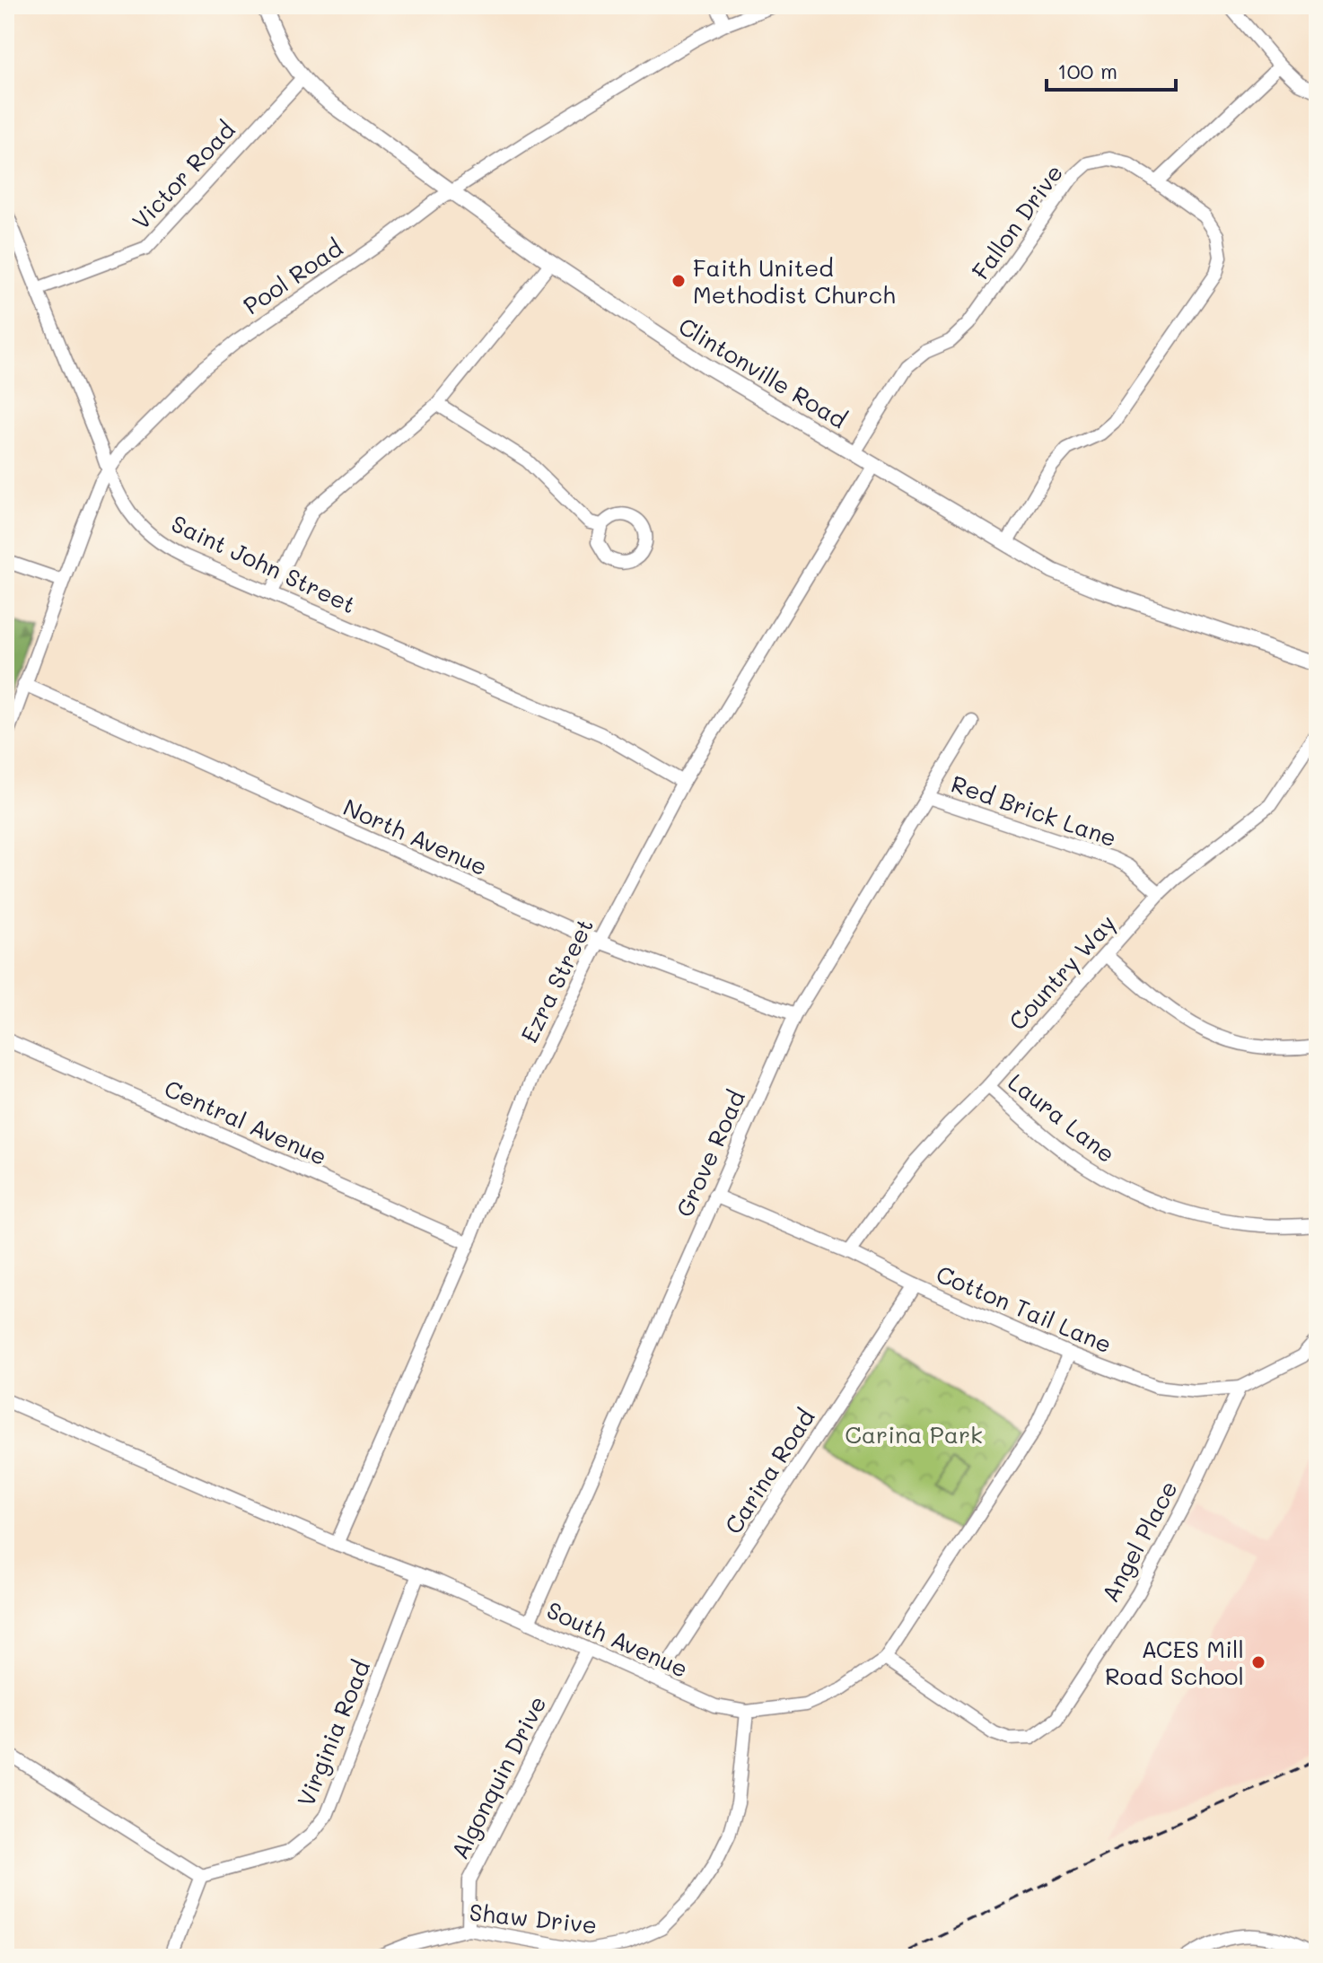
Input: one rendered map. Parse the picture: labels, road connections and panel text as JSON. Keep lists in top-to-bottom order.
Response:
{
  "streets": {
    "main road": ["Clintonville Road"],
    "street": [
      "Victor Road",
      "Fallon Drive",
      "Pool Road",
      "Saint John Street",
      "Red Brick Lane",
      "North Avenue",
      "Country Way",
      "Ezra Street",
      "Laura Lane",
      "Central Avenue",
      "Grove Road",
      "Cotton Tail Lane",
      "Carina Road",
      "Angel Place",
      "South Avenue",
      "Virginia Road",
      "Algonquin Drive",
      "Shaw Drive"
    ]
  },
  "crossings": [
    ["Victor Road", "Clintonville Road"],
    ["Victor Road", "Saint John Street"],
    ["Fallon Drive", "Clintonville Road"],
    ["Pool Road", "Clintonville Road"],
    ["Pool Road", "Saint John Street"],
    ["Pool Road", "North Avenue"],
    ["Clintonville Road", "Ezra Street"],
    ["Saint John Street", "Ezra Street"],
    ["Red Brick Lane", "Country Way"],
    ["Red Brick Lane", "Grove Road"],
    ["North Avenue", "Ezra Street"],
    ["North Avenue", "Grove Road"],
    ["Country Way", "Laura Lane"],
    ["Country Way", "Cotton Tail Lane"],
    ["Ezra Street", "Central Avenue"],
    ["Ezra Street", "South Avenue"],
    ["Grove Road", "Cotton Tail Lane"],
    ["Grove Road", "South Avenue"],
    ["Cotton Tail Lane", "Carina Road"],
    ["Cotton Tail Lane", "Angel Place"],
    ["Cotton Tail Lane", "South Avenue"],
    ["Carina Road", "South Avenue"],
    ["Angel Place", "South Avenue"],
    ["South Avenue", "Virginia Road"],
    ["South Avenue", "Algonquin Drive"],
    ["South Avenue", "Shaw Drive"],
    ["Algonquin Drive", "Shaw Drive"]
  ],
  "parks": ["Carina Park"],
  "places": ["Faith United Methodist Church", "ACES Mill Road School"],
  "scale_bar": "100 m"
}
